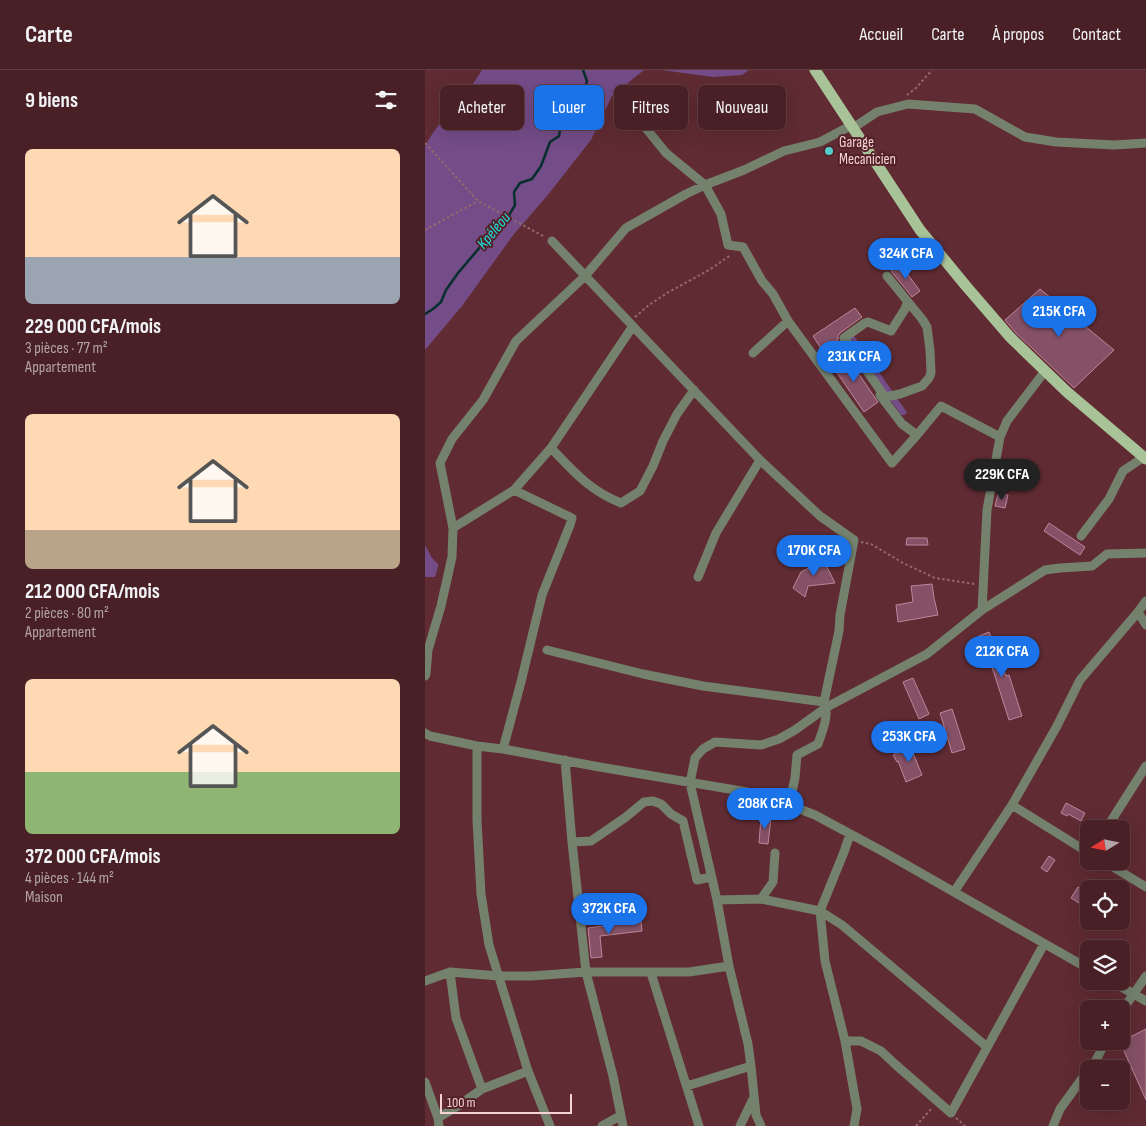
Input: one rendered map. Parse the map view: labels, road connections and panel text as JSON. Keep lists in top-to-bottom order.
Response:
{
  "water": ["Kpéléou"],
  "places": ["Garage Mecanicien"],
  "scale_bar": "100 m",
  "north": "left",
  "page": {
    "header": "Carte",
    "nav": [
      "Accueil",
      "Carte",
      "À propos",
      "Contact"
    ],
    "heading": "9 biens",
    "chip": [
      "Acheter",
      "Louer",
      "Filtres",
      "Nouveau"
    ],
    "list": [
      {
        "name": "229 000 CFA/mois",
        "note": "3 pièces · 77 m² · Appartement"
      },
      {
        "name": "212 000 CFA/mois",
        "note": "2 pièces · 80 m² · Appartement"
      },
      {
        "name": "372 000 CFA/mois",
        "note": "4 pièces · 144 m² · Maison"
      }
    ],
    "price": [
      "324K CFA",
      "215K CFA",
      "231K CFA",
      "229K CFA",
      "170K CFA",
      "212K CFA",
      "253K CFA",
      "208K CFA",
      "372K CFA"
    ],
    "map_buttons": ["+", "−"],
    "scale": "100 m"
  }
}
